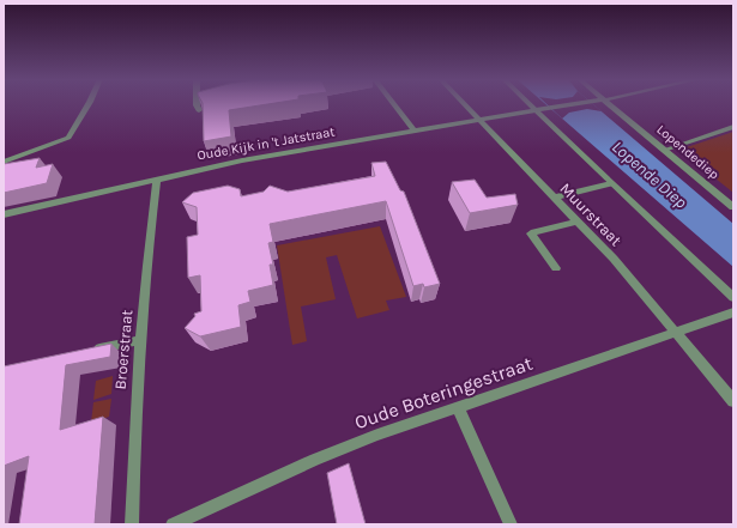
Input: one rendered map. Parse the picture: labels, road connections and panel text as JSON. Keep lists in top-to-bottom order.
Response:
{
  "streets": {
    "street": [
      "Oude Kijk in 't Jatstraat",
      "Lopendediep",
      "Muurstraat",
      "Broerstraat",
      "Oude Boteringestraat"
    ]
  },
  "crossings": [
    ["Oude Kijk in 't Jatstraat", "Muurstraat"],
    ["Oude Kijk in 't Jatstraat", "Broerstraat"],
    ["Muurstraat", "Oude Boteringestraat"]
  ],
  "water": ["Lopende Diep"]
}
